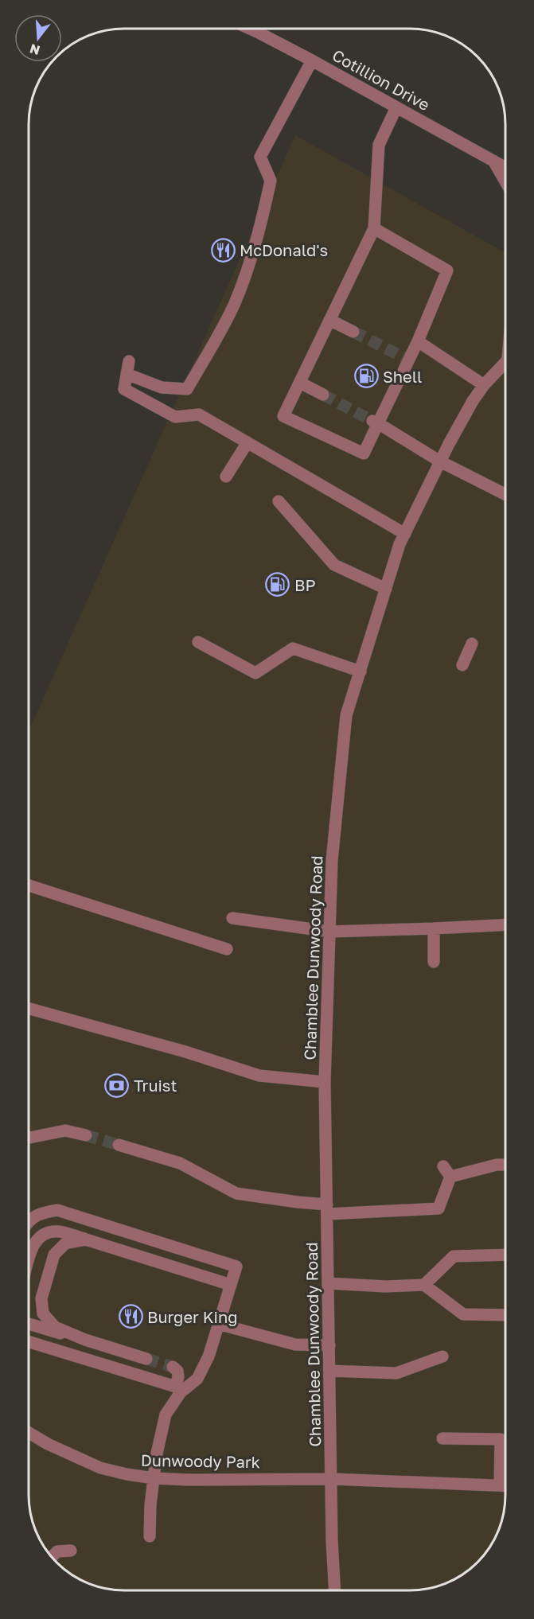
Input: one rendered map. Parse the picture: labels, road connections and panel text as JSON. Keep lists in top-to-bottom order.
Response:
{
  "streets": {
    "street": ["Cotillion Drive", "Chamblee Dunwoody Road", "Dunwoody Park"]
  },
  "crossings": [
    ["Chamblee Dunwoody Road", "Dunwoody Park"]
  ],
  "places": {
    "restaurant": ["McDonald's", "Burger King"],
    "fuel station": ["Shell", "BP"],
    "bank": ["Truist"]
  },
  "north": "bottom"
}
